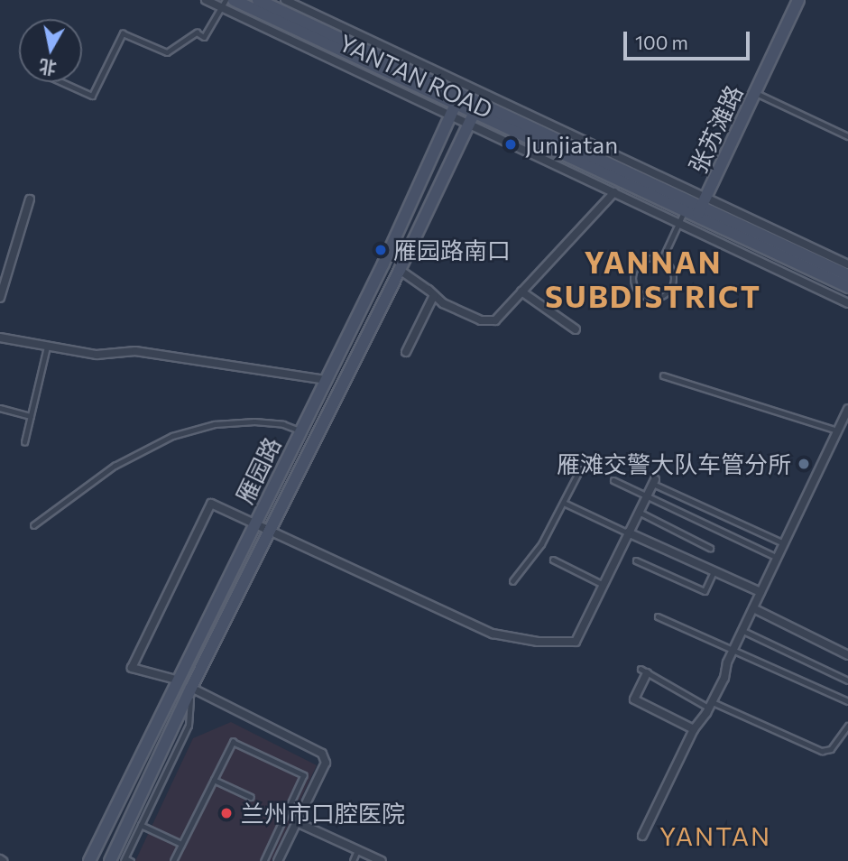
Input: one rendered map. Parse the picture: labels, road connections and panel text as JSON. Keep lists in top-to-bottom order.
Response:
{
  "streets": {
    "main road": ["YANTAN ROAD", "张苏滩路", "雁园路"]
  },
  "crossings": [
    ["YANTAN ROAD", "张苏滩路"],
    ["YANTAN ROAD", "雁园路"]
  ],
  "districts": ["YANNAN SUBDISTRICT", "YANTAN"],
  "places": [
    "Junjiatan",
    "雁园路南口",
    "雁滩交警大队车管分所",
    "兰州市口腔医院"
  ],
  "scale_bar": "100 m",
  "north": "bottom"
}
